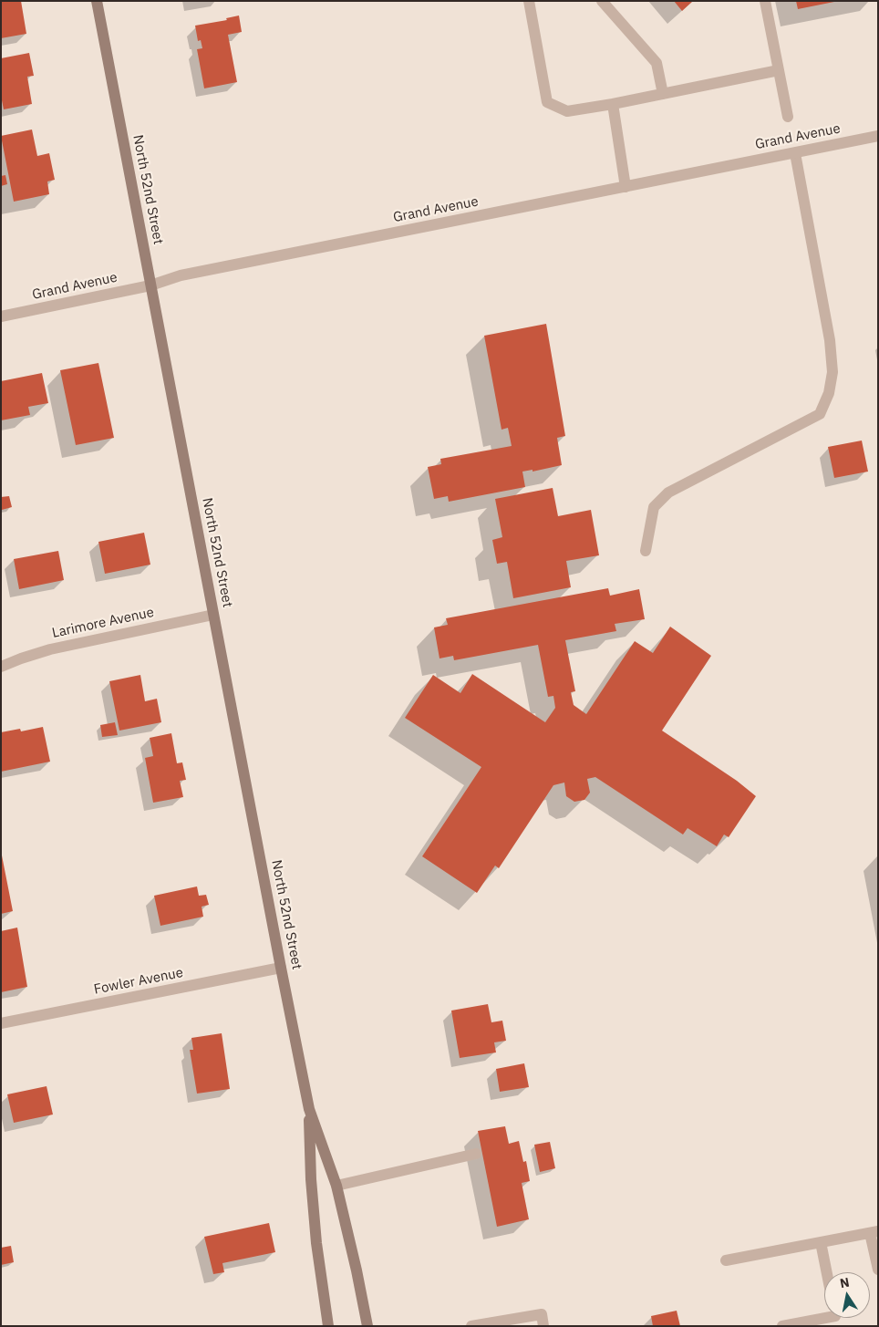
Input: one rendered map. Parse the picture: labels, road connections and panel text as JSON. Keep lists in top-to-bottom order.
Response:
{
  "streets": {
    "main road": ["North 52nd Street"],
    "street": ["Grand Avenue", "Larimore Avenue", "Fowler Avenue"]
  },
  "crossings": [
    ["Grand Avenue", "North 52nd Street"],
    ["North 52nd Street", "Larimore Avenue"],
    ["North 52nd Street", "Fowler Avenue"]
  ],
  "north": "top"
}
